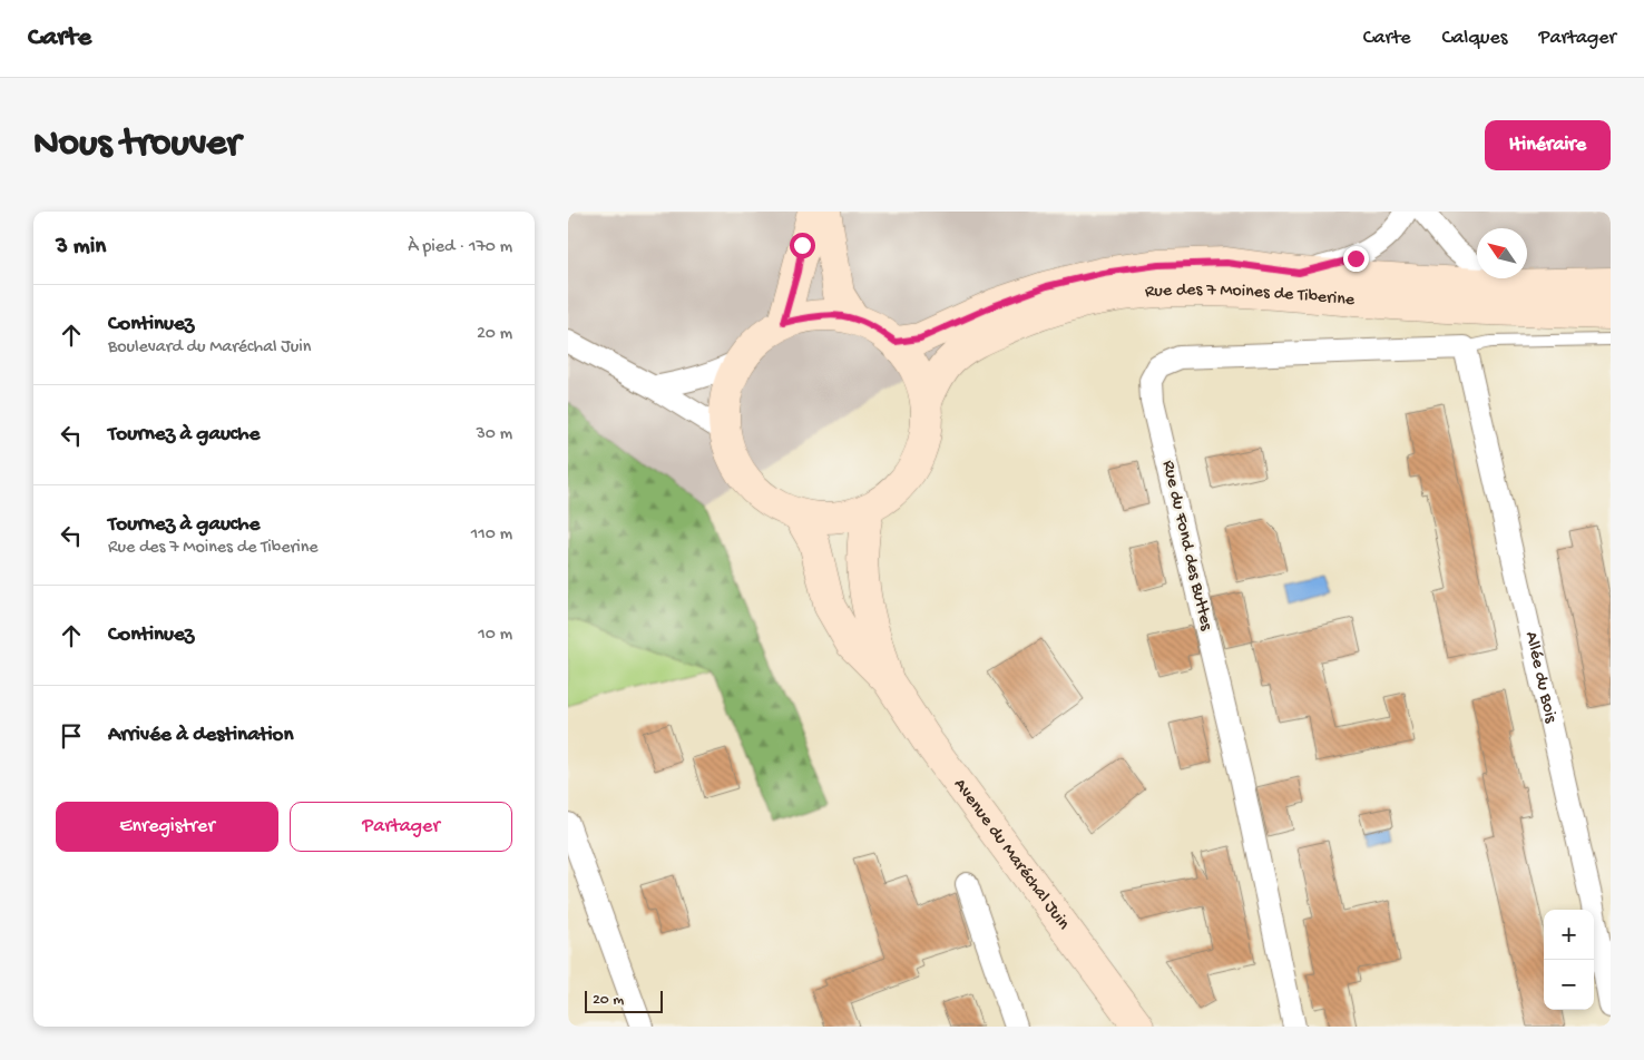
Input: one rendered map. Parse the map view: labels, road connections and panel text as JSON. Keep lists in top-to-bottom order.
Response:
{
  "streets": {
    "main road": ["Rue des 7 Moines de Tiberine", "Avenue du Maréchal Juin"],
    "street": ["Rue du Fond des Buttes", "Allée du Bois"]
  },
  "crossings": [
    ["Rue du Fond des Buttes", "Allée du Bois"]
  ],
  "scale_bar": "20 m",
  "north": "top left",
  "page": {
    "header": "Carte",
    "nav": ["Carte", "Calques", "Partager"],
    "buttons": [
      "Itinéraire",
      ["Enregistrer", "Partager"]
    ],
    "title": "Nous trouver",
    "heading": ["3 min", "À pied · 170 m"],
    "list": [
      ["Continuez", "Boulevard du Maréchal Juin", "20 m"],
      ["Tournez à gauche", "30 m"],
      ["Tournez à gauche", "Rue des 7 Moines de Tiberine", "110 m"],
      ["Continuez", "10 m"],
      "Arrivée à destination"
    ],
    "map_buttons": ["+", "−"],
    "scale": "20 m"
  }
}
